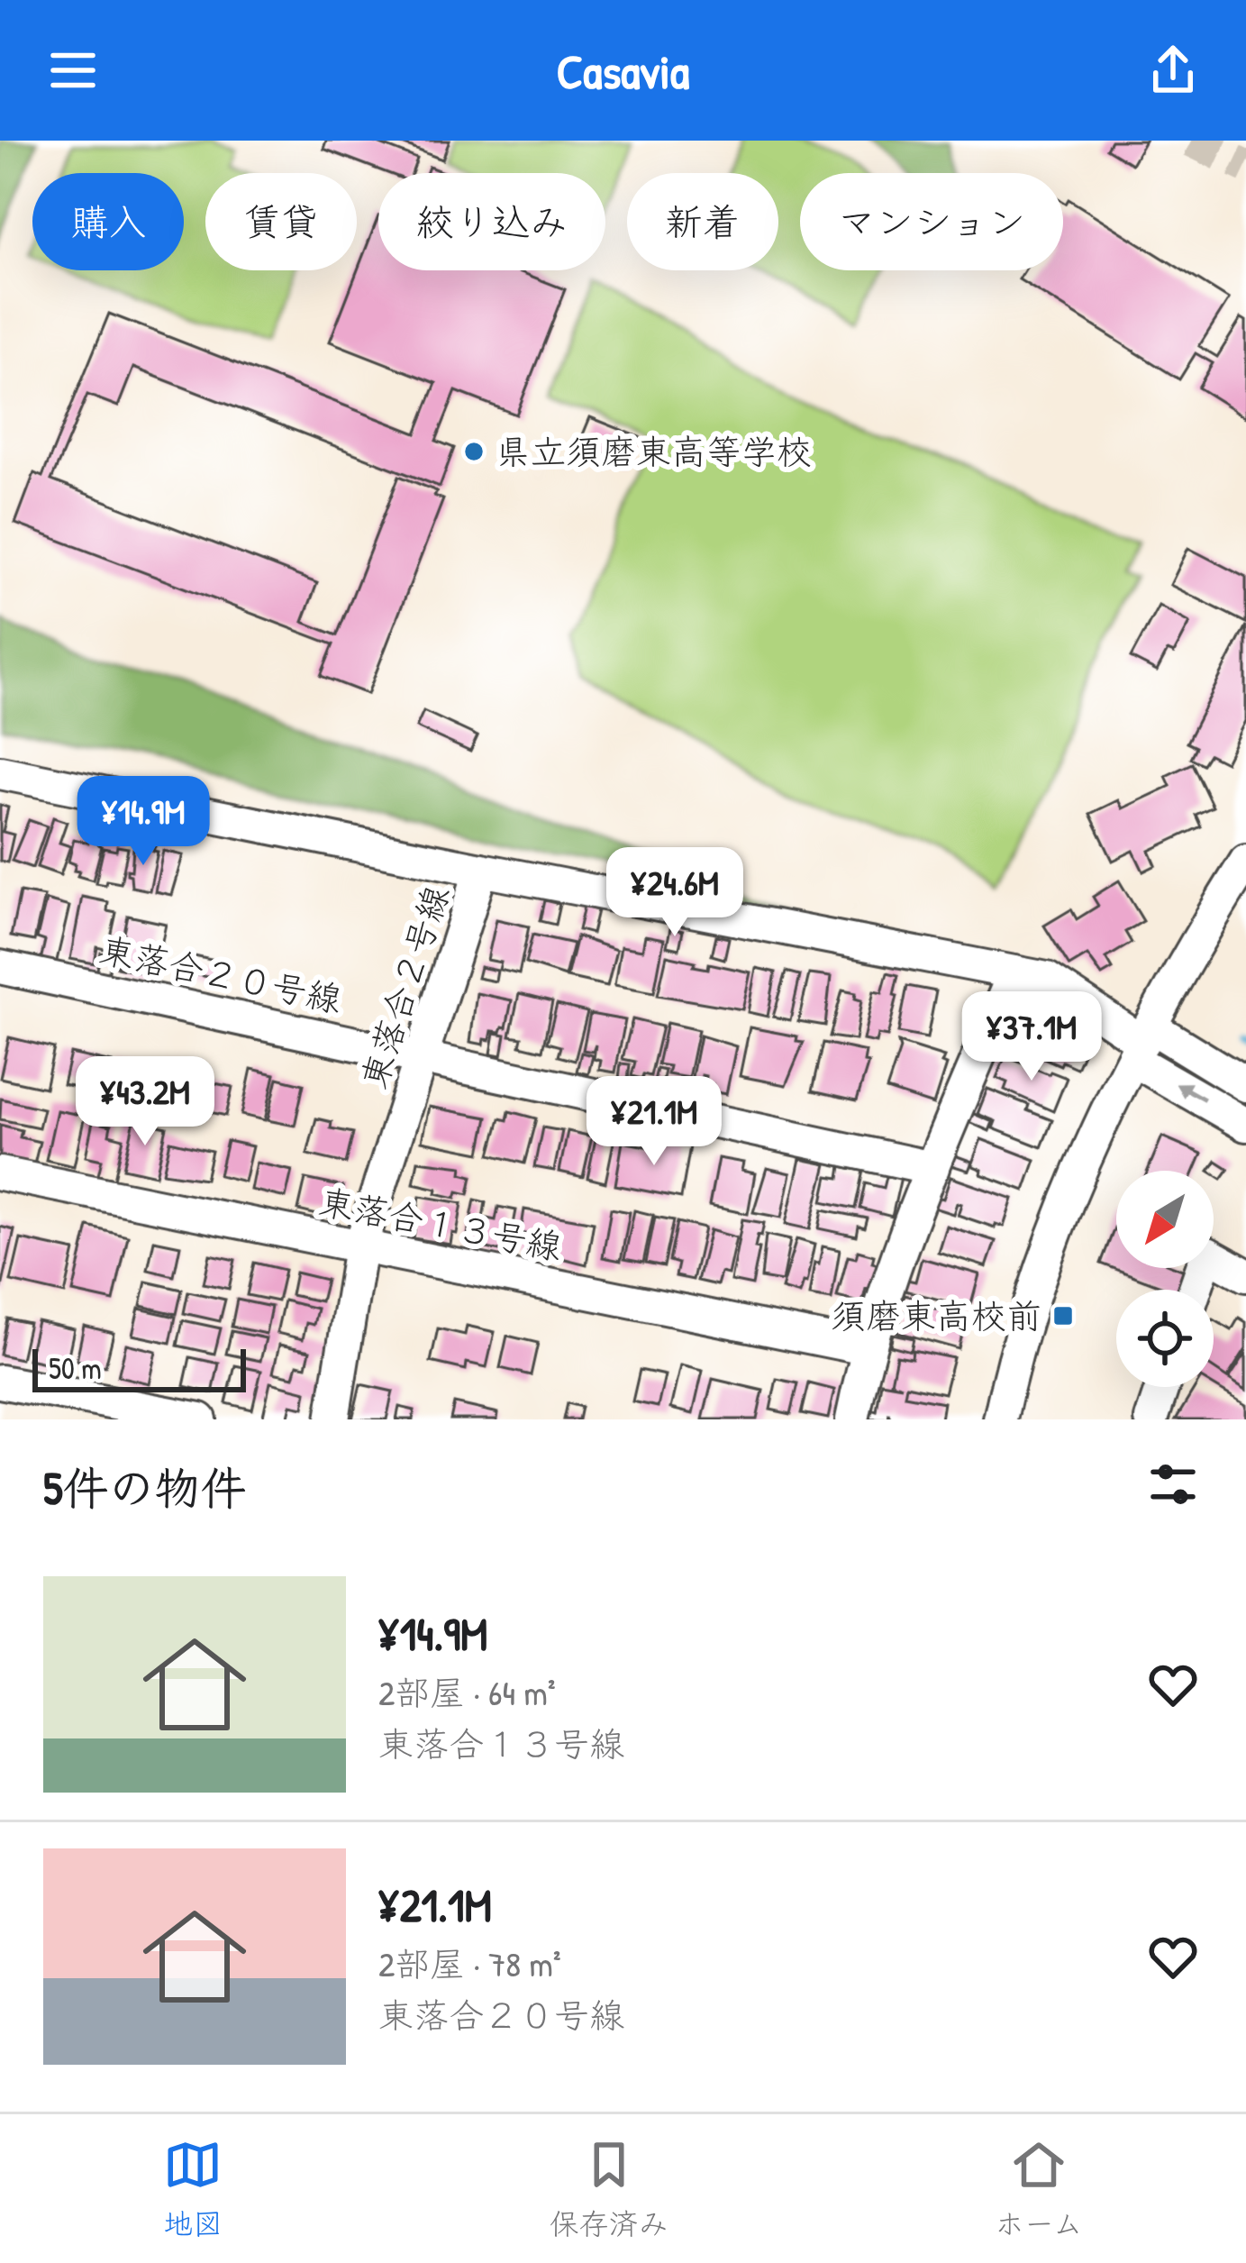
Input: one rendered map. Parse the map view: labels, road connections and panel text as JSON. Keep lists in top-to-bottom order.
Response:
{
  "streets": {
    "street": ["東落合２０号線", "東落合２号線", "東落合１３号線"]
  },
  "crossings": [
    ["東落合２０号線", "東落合２号線"],
    ["東落合２号線", "東落合１３号線"]
  ],
  "places": {
    "other": ["県立須磨東高等学校"],
    "transit": ["須磨東高校前"]
  },
  "scale_bar": "50 m",
  "north": "bottom left",
  "page": {
    "header": "Casavia",
    "chip": [
      "購入",
      "賃貸",
      "絞り込み",
      "新着",
      "マンション"
    ],
    "price": [
      "¥14.9M",
      "¥24.6M",
      "¥37.1M",
      "¥43.2M",
      "¥21.1M"
    ],
    "scale": "50 m",
    "heading": "5件の物件",
    "list": [
      {
        "name": "¥14.9M",
        "note": "2部屋 · 64 m² · 東落合１３号線"
      },
      {
        "name": "¥21.1M",
        "note": "2部屋 · 78 m² · 東落合２０号線"
      }
    ],
    "tabs": ["地図", "保存済み", "ホーム"]
  }
}
